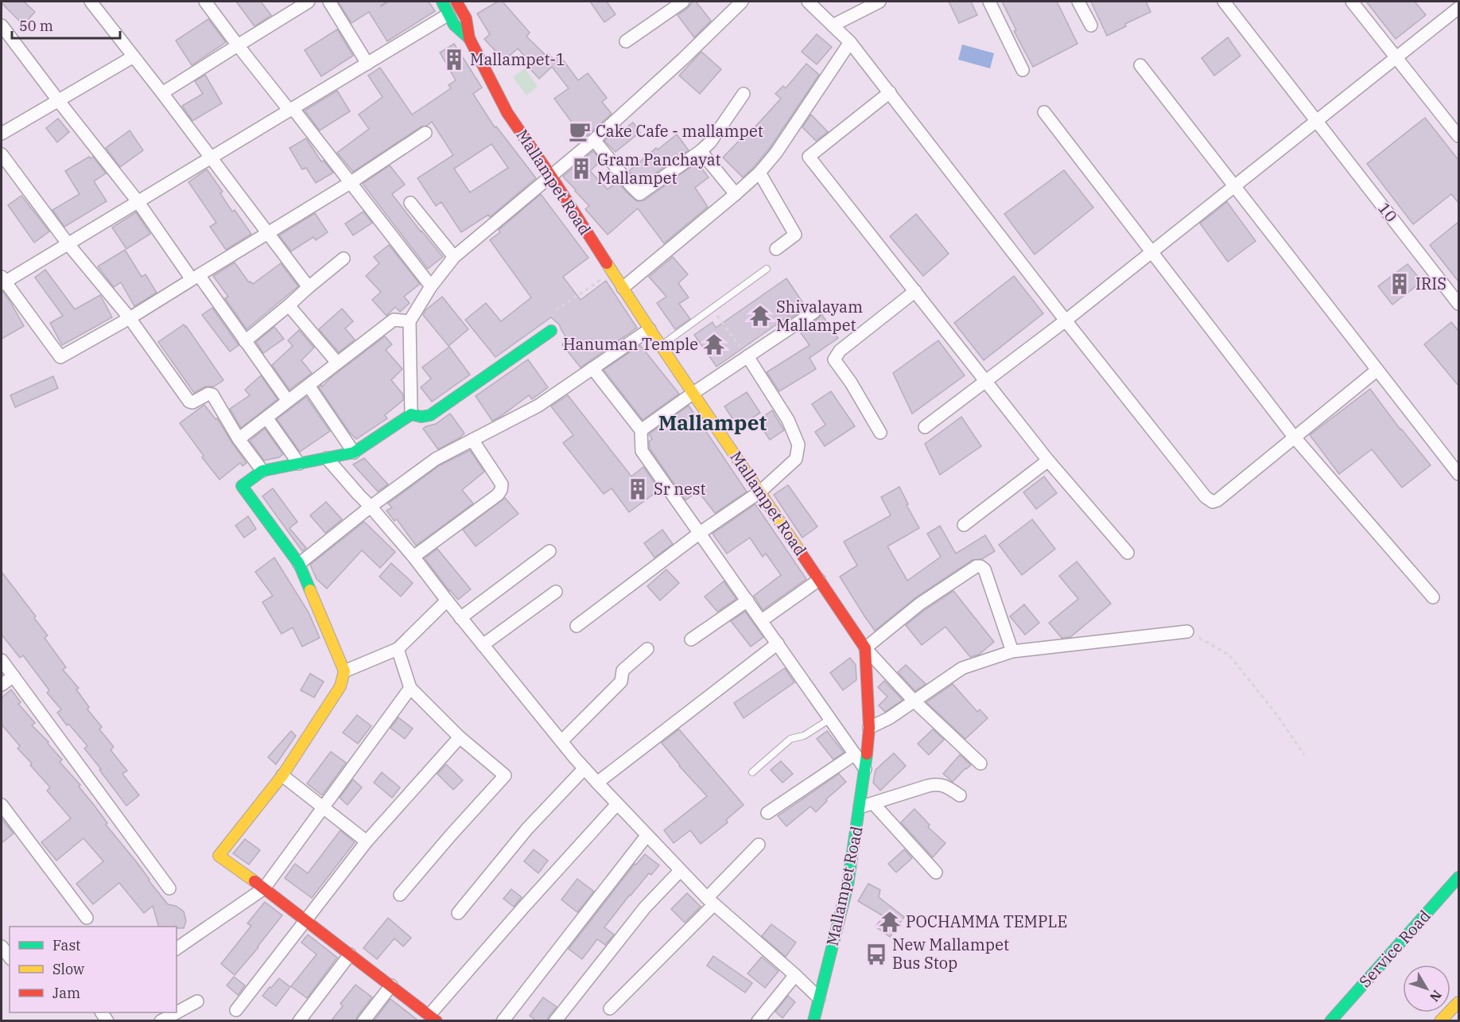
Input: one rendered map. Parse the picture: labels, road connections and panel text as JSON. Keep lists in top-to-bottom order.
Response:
{
  "streets": {
    "main road": ["Mallampet Road", "Service Road"],
    "street": ["10"]
  },
  "districts": ["Mallampet"],
  "places": {
    "building": [
      "Mallampet-1",
      "Gram Panchayat Mallampet",
      "IRIS",
      "Sr nest"
    ],
    "cafe": ["Cake Cafe - mallampet"],
    "temple": ["Shivalayam Mallampet", "Hanuman Temple", "POCHAMMA TEMPLE"],
    "bus stop": ["New Mallampet Bus Stop"]
  },
  "legend": ["Fast", "Slow", "Jam"],
  "scale_bar": "50 m",
  "north": "bottom right"
}
